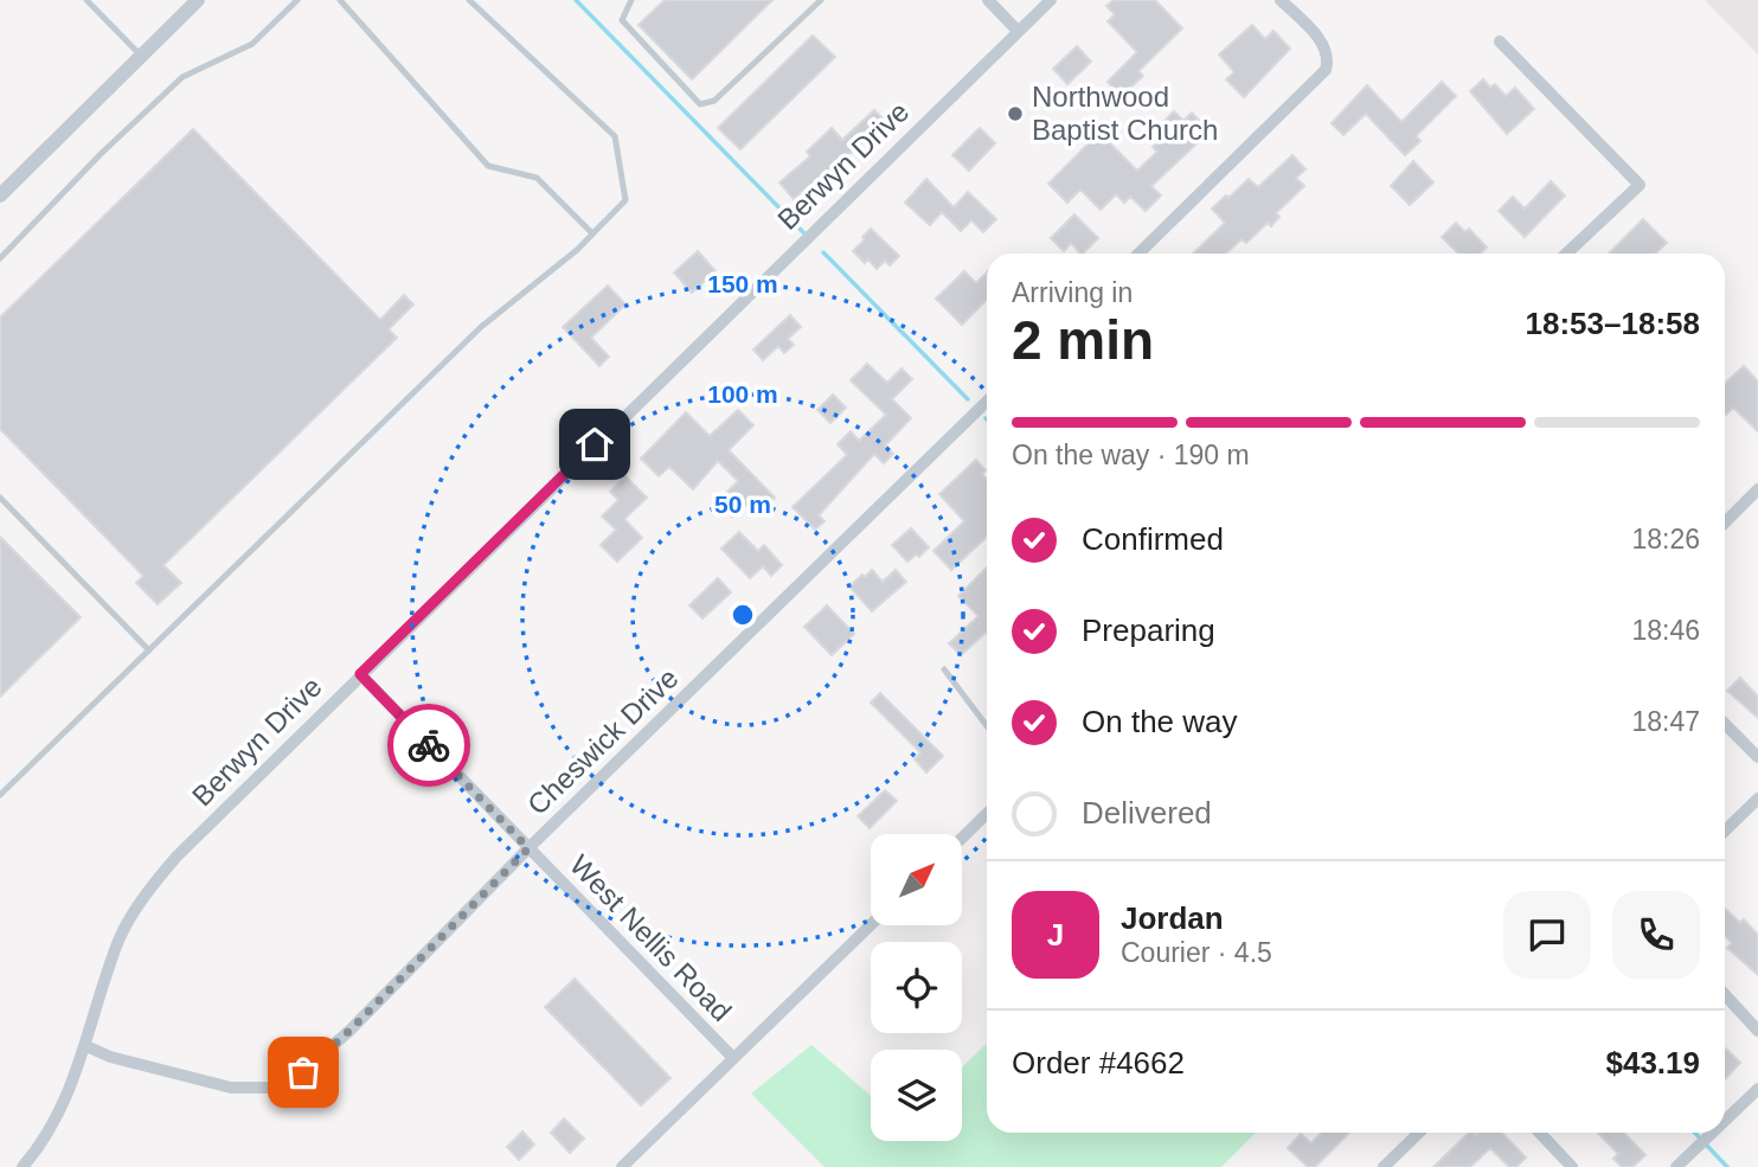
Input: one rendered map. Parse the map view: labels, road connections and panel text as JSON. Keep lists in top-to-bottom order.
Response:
{
  "streets": {
    "street": ["Berwyn Drive", "Cheswick Drive", "West Nellis Road"]
  },
  "crossings": [
    ["Berwyn Drive", "Cheswick Drive"],
    ["Berwyn Drive", "West Nellis Road"],
    ["Cheswick Drive", "West Nellis Road"]
  ],
  "places": ["Northwood Baptist Church"],
  "north": "top right",
  "page": {
    "heading": ["2 min", "Arriving in", "18:53–18:58"],
    "panel": [
      "Jordan",
      "Courier · 4.5",
      "Order #4662",
      "$43.19"
    ],
    "bar": "On the way · 190 m",
    "list": [
      ["Confirmed", "18:26"],
      ["Preparing", "18:46"],
      ["On the way", "18:47"],
      "Delivered"
    ],
    "round": "J"
  },
  "rings": ["150 m", "100 m", "50 m"]
}
